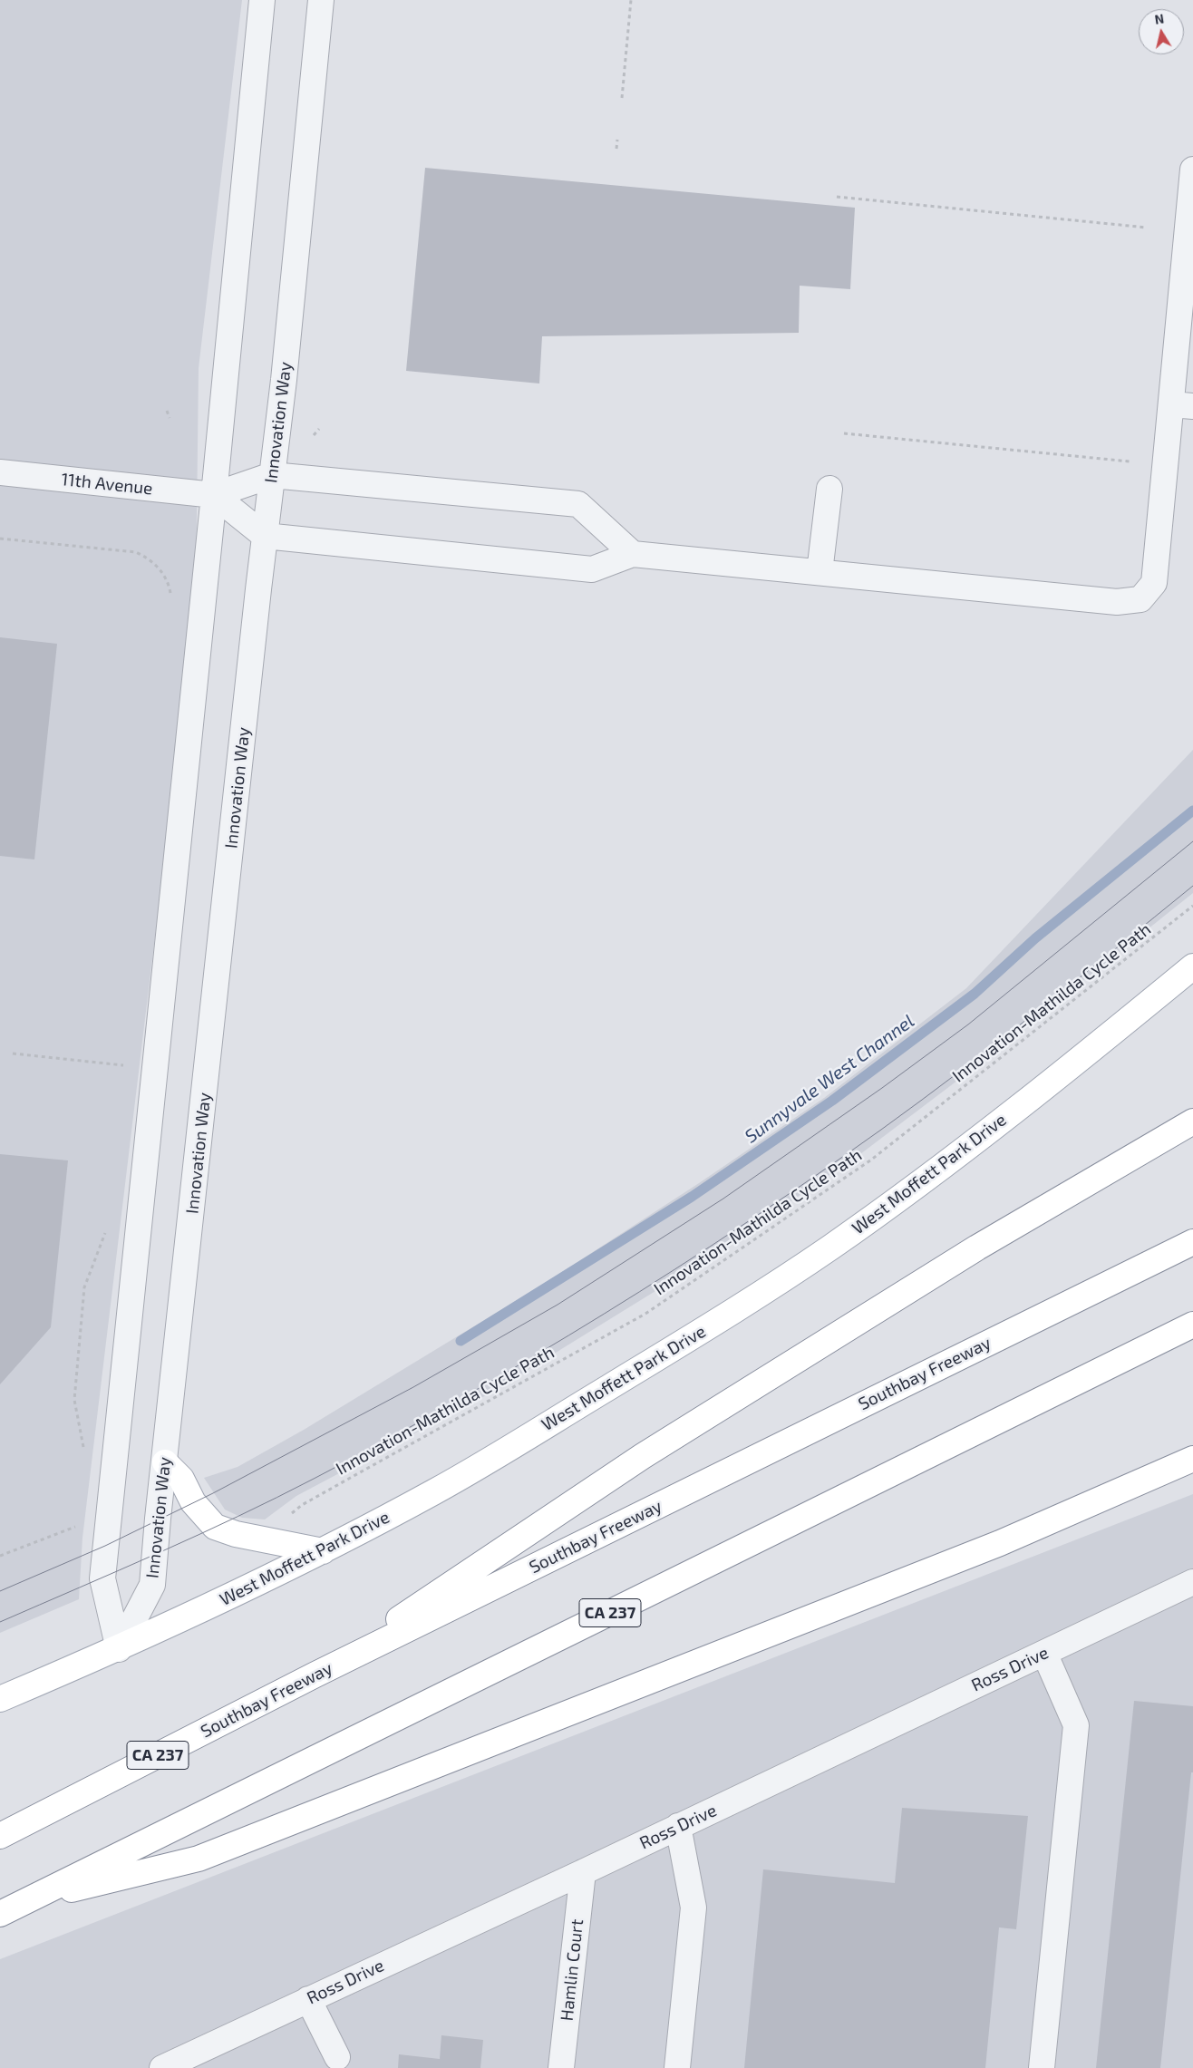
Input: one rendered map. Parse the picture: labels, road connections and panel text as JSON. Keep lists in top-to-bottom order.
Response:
{
  "streets": {
    "main road": ["West Moffett Park Drive", "Southbay Freeway", "CA 237"],
    "street": [
      "Innovation Way",
      "11th Avenue",
      "Ross Drive",
      "Hamlin Court"
    ],
    "path": ["Innovation-Mathilda Cycle Path"]
  },
  "crossings": [
    ["Innovation Way", "West Moffett Park Drive"],
    ["Ross Drive", "Hamlin Court"]
  ],
  "water": ["Sunnyvale West Channel"],
  "north": "top"
}
